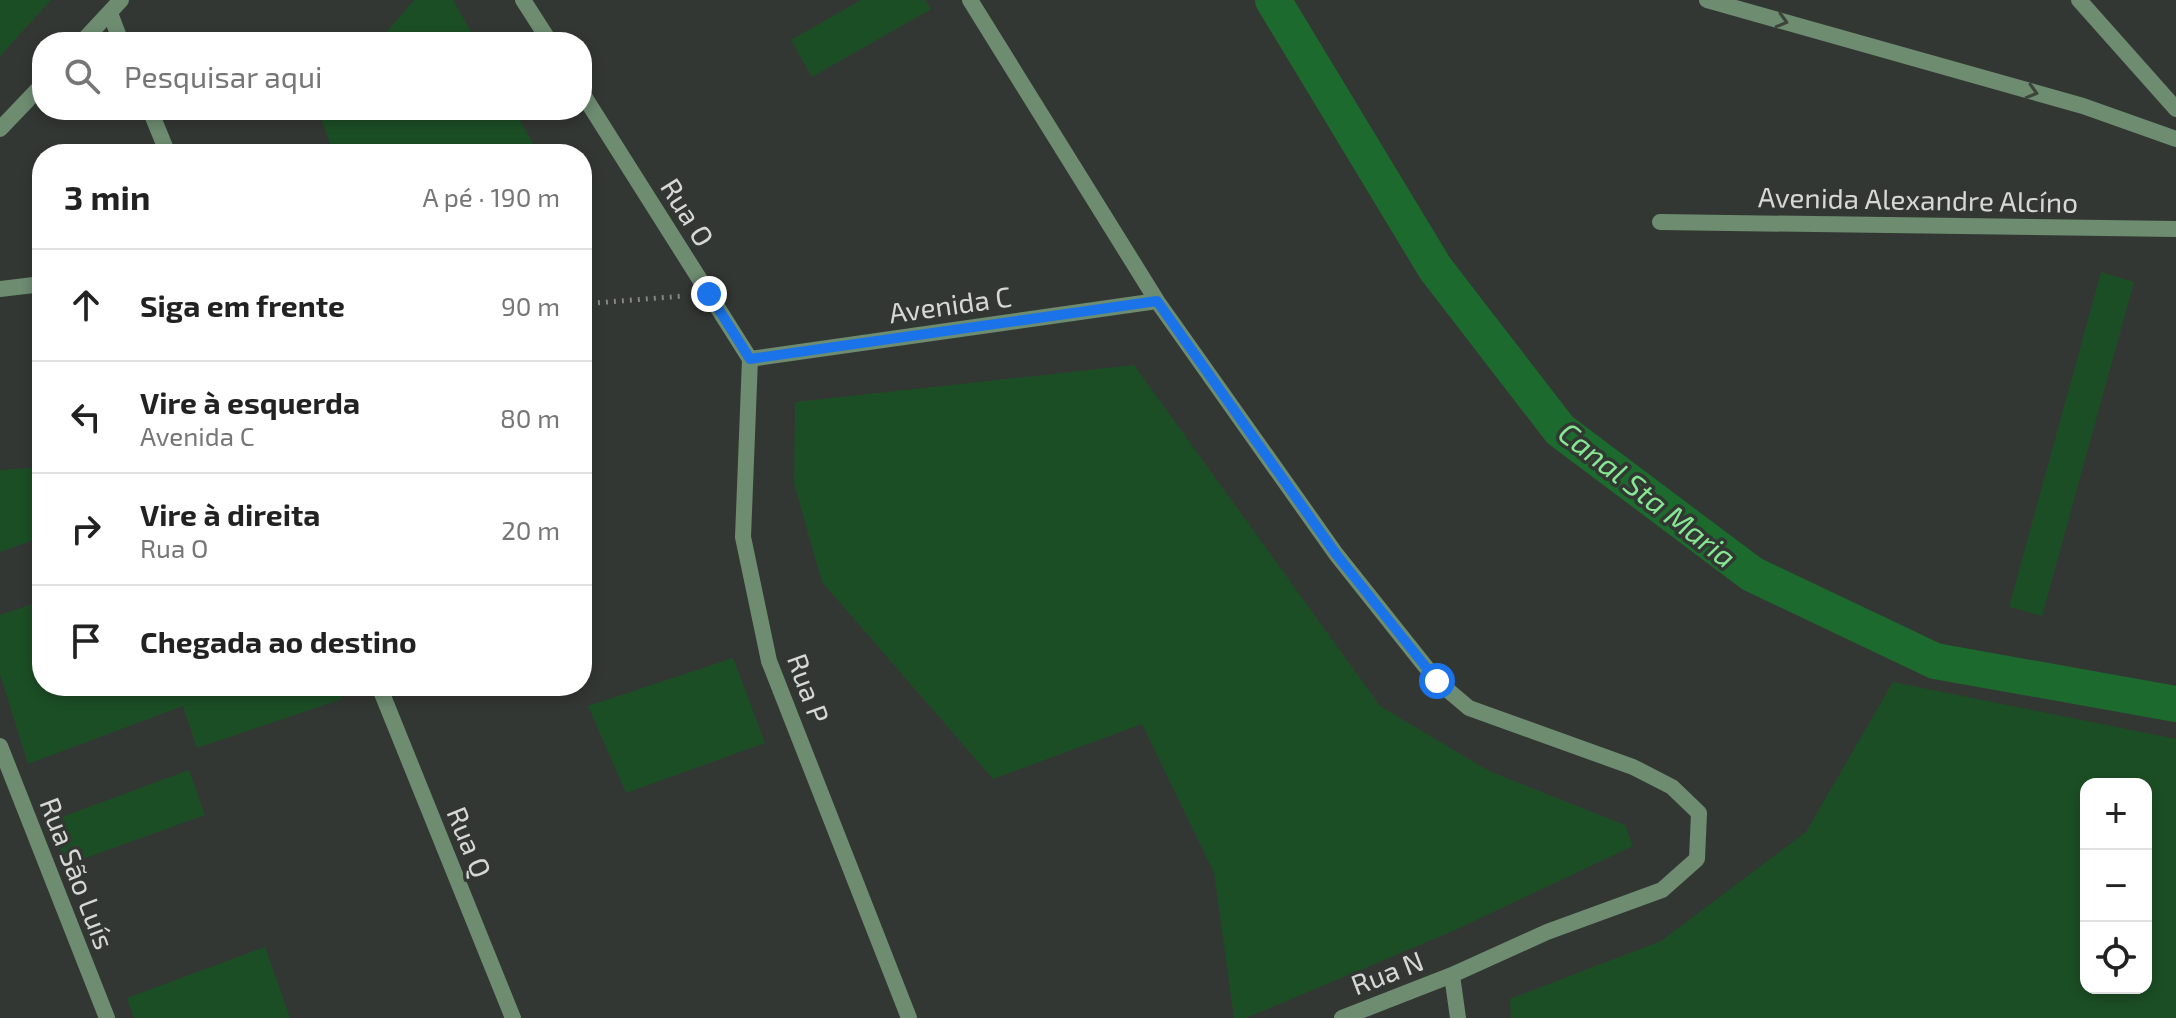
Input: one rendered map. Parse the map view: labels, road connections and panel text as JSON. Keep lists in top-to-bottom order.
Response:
{
  "streets": {
    "street": [
      "Avenida Alexandre Alcíno",
      "Rua O",
      "Avenida C",
      "Rua P",
      "Rua Q",
      "Rua São Luís",
      "Rua N"
    ]
  },
  "crossings": [
    ["Rua O", "Avenida C"],
    ["Rua O", "Rua P"],
    ["Avenida C", "Rua P"],
    ["Avenida C", "Rua N"]
  ],
  "water": ["Canal Sta Maria"],
  "page": {
    "search": "Pesquisar aqui",
    "heading": ["3 min", "A pé · 190 m"],
    "list": [
      ["Siga em frente", "90 m"],
      ["Vire à esquerda", "Avenida C", "80 m"],
      ["Vire à direita", "Rua O", "20 m"],
      "Chegada ao destino"
    ],
    "map_buttons": ["+", "−"]
  }
}
